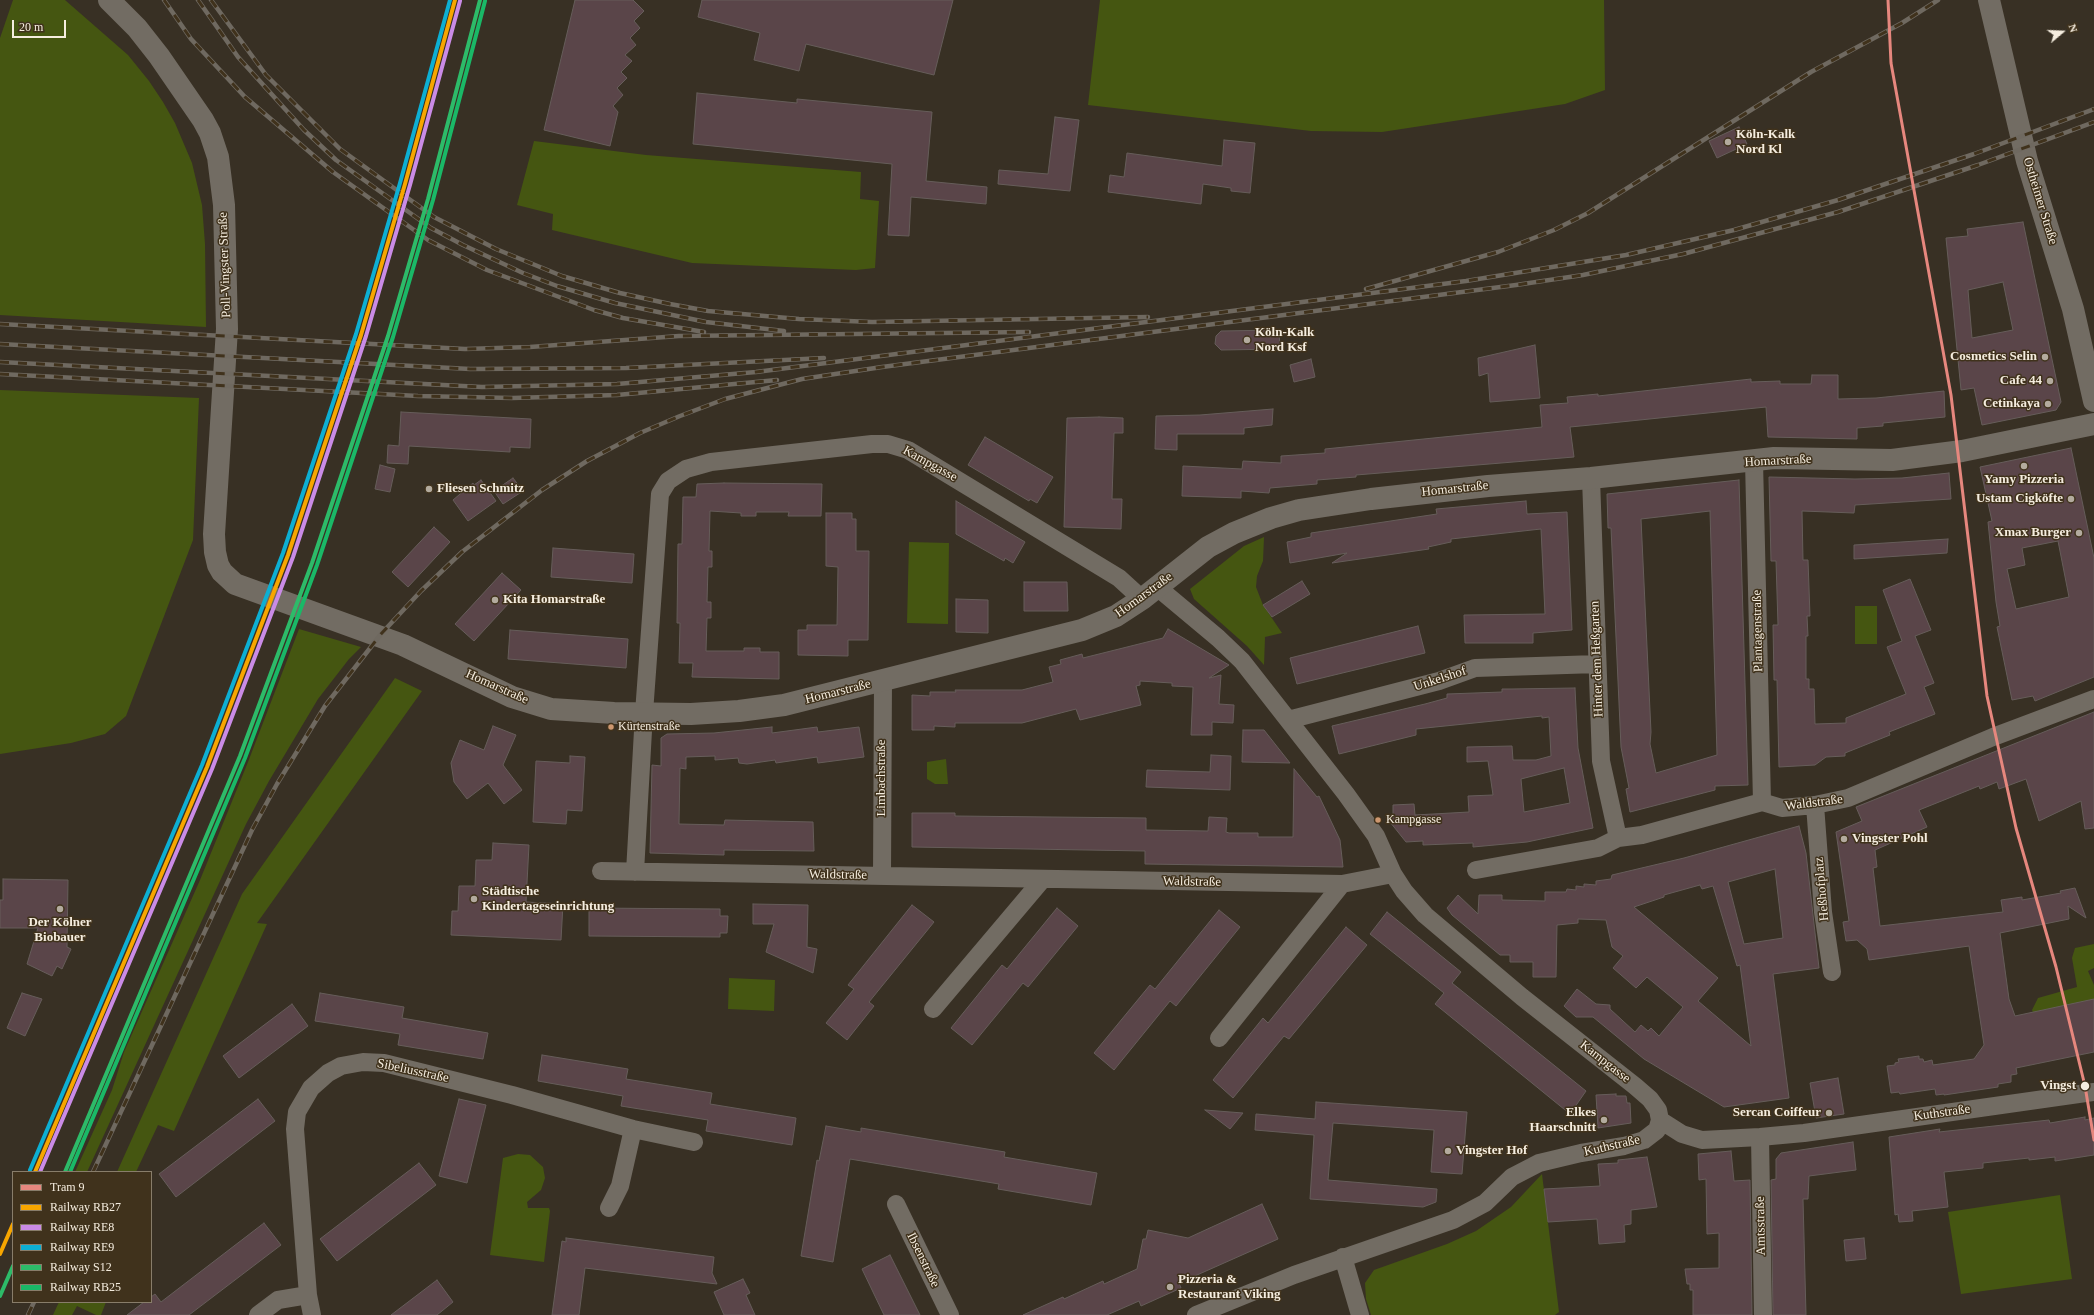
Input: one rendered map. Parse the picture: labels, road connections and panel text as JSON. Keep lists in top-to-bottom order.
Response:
{
  "streets": {
    "street": [
      "Ostheimer Straße",
      "Poll-Vingster Straße",
      "Homarstraße",
      "Kampgasse",
      "Plantagenstraße",
      "Hinter dem Heßgarten",
      "Unkelshof",
      "Limbachstraße",
      "Waldstraße",
      "Heßhofplatz",
      "Sibeliusstraße",
      "Kuthstraße",
      "Amtsstraße",
      "Ibsenstraße"
    ]
  },
  "crossings": [
    ["Poll-Vingster Straße", "Homarstraße"],
    ["Homarstraße", "Kampgasse"],
    ["Homarstraße", "Plantagenstraße"],
    ["Homarstraße", "Hinter dem Heßgarten"],
    ["Homarstraße", "Limbachstraße"],
    ["Kampgasse", "Unkelshof"],
    ["Kampgasse", "Waldstraße"],
    ["Kampgasse", "Kuthstraße"],
    ["Plantagenstraße", "Waldstraße"],
    ["Hinter dem Heßgarten", "Unkelshof"],
    ["Limbachstraße", "Waldstraße"],
    ["Waldstraße", "Heßhofplatz"],
    ["Kuthstraße", "Amtsstraße"]
  ],
  "places": [
    "Köln-Kalk Nord Kl",
    "Köln-Kalk Nord Ksf",
    "Cosmetics Selin",
    "Cafe 44",
    "Cetinkaya",
    "Yamy Pizzeria",
    "Fliesen Schmitz",
    "Ustam Cigköfte",
    "Xmax Burger",
    "Kita Homarstraße",
    "Kürtenstraße",
    "Kampgasse",
    "Vingster Pohl",
    "Städtische Kindertageseinrichtung",
    "Der Kölner Biobauer",
    "Vingst",
    "Sercan Coiffeur",
    "Elkes Haarschnitt",
    "Vingster Hof",
    "Pizzeria & Restaurant Viking"
  ],
  "lines": [
    "tram line 9",
    "rail line RB27",
    "rail line RE9",
    "rail line S12",
    "rail line RE8",
    "rail line RB25"
  ],
  "legend": [
    "Tram 9",
    "Railway RB27",
    "Railway RE8",
    "Railway RE9",
    "Railway S12",
    "Railway RB25"
  ],
  "scale_bar": "20 m",
  "north": "right"
}
